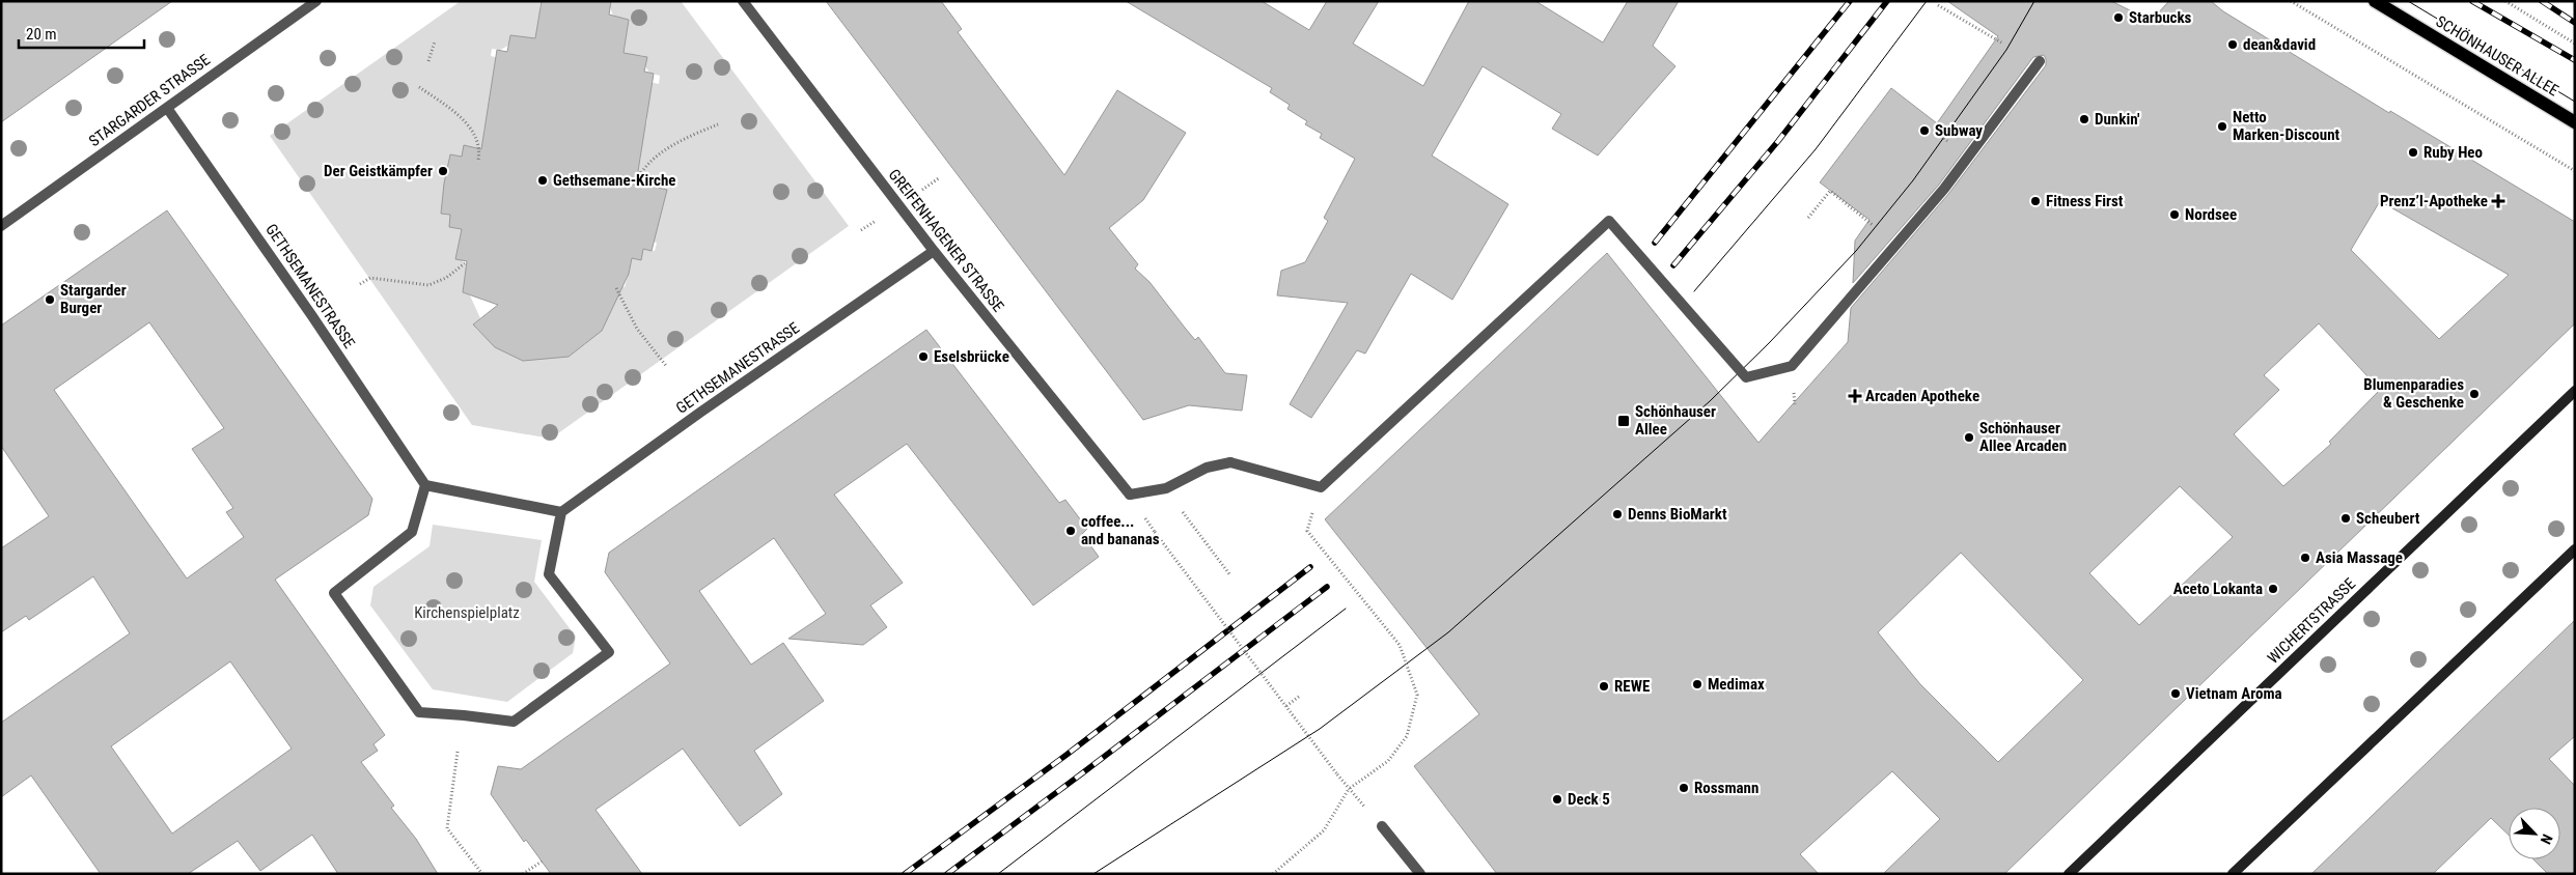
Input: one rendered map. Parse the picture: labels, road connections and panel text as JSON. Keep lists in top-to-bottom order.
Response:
{
  "streets": {
    "main road": ["SCHÖNHAUSER ALLEE"],
    "street": [
      "STARGARDER STRASSE",
      "GREIFENHAGENER STRASSE",
      "GETHSEMANESTRASSE",
      "WICHERTSTRASSE"
    ]
  },
  "crossings": [
    ["STARGARDER STRASSE", "GETHSEMANESTRASSE"],
    ["GREIFENHAGENER STRASSE", "GETHSEMANESTRASSE"]
  ],
  "parks": ["Kirchenspielplatz"],
  "places": {
    "other": [
      "Starbucks",
      "dean&david",
      "Dunkin'",
      "Netto Marken-Discount",
      "Subway",
      "Ruby Heo",
      "Der Geistkämpfer",
      "Gethsemane-Kirche",
      "Fitness First",
      "Nordsee",
      "Stargarder Burger",
      "Eselsbrücke",
      "Blumenparadies & Geschenke",
      "Schönhauser Allee Arcaden",
      "Denns BioMarkt",
      "Scheubert",
      "coffee... and bananas",
      "Asia Massage",
      "Aceto Lokanta",
      "Medimax",
      "REWE",
      "Vietnam Aroma",
      "Rossmann",
      "Deck 5"
    ],
    "health": ["Prenz’l-Apotheke", "Arcaden Apotheke"],
    "transit": ["Schönhauser Allee"]
  },
  "scale_bar": "20 m",
  "north": "bottom right"
}
